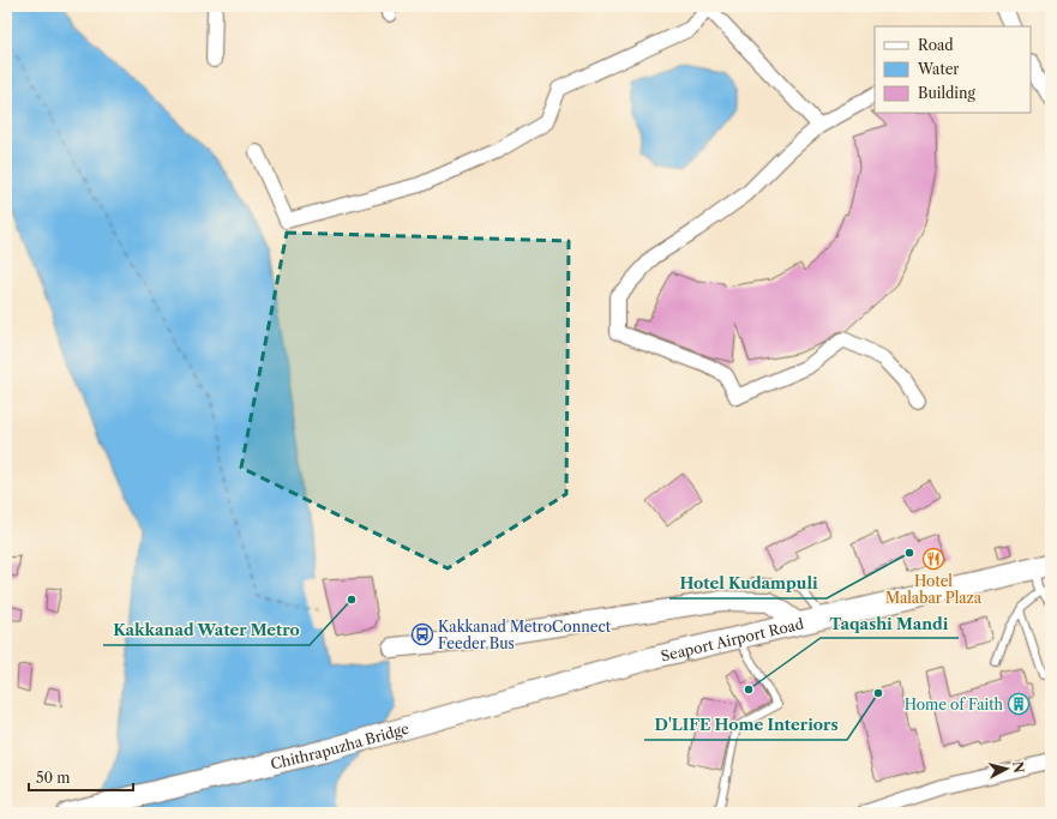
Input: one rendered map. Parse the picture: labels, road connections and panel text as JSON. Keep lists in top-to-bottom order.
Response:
{
  "streets": {
    "main road": ["Seaport Airport Road", "Chithrapuzha Bridge"]
  },
  "crossings": [
    ["Seaport Airport Road", "Chithrapuzha Bridge"]
  ],
  "places": {
    "other": [
      "Hotel Kudampuli",
      "Kakkanad Water Metro",
      "Taqashi Mandi",
      "D'LIFE Home Interiors"
    ],
    "restaurant": ["Hotel Malabar Plaza"],
    "bus stop": ["Kakkanad MetroConnect Feeder Bus"],
    "building": ["Home of Faith"]
  },
  "legend": ["Road", "Water", "Building"],
  "scale_bar": "50 m",
  "north": "right"
}
